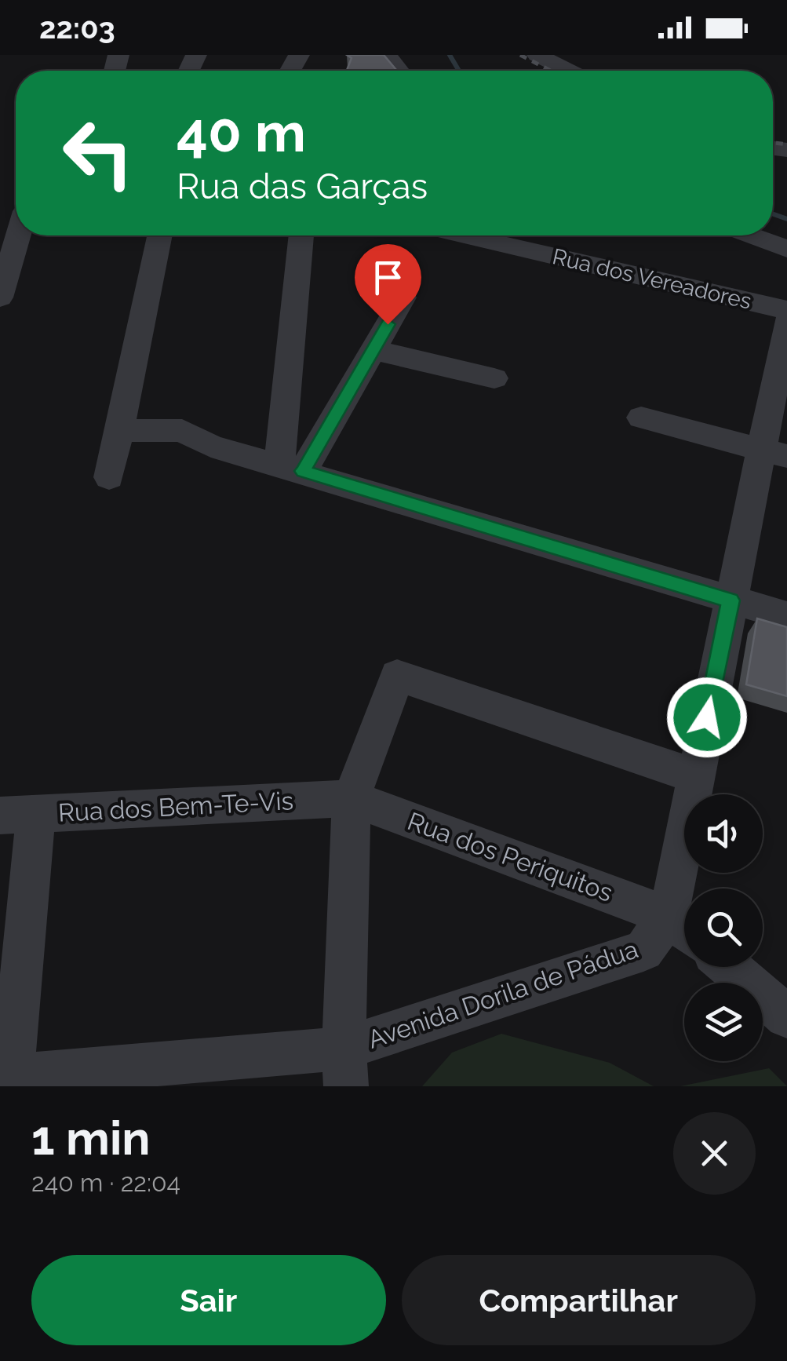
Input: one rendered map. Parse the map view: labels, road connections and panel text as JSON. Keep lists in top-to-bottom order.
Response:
{
  "streets": {
    "street": [
      "Rua dos Vereadores",
      "Rua dos Bem-Te-Vis",
      "Rua dos Periquitos",
      "Avenida Dorila de Pádua"
    ]
  },
  "crossings": [
    ["Rua dos Bem-Te-Vis", "Rua dos Periquitos"],
    ["Rua dos Periquitos", "Avenida Dorila de Pádua"]
  ],
  "page": {
    "status": "22:03",
    "turn": ["40 m", "Rua das Garças"],
    "heading": ["1 min", "240 m · 22:04"],
    "buttons": ["Sair", "Compartilhar"]
  }
}
